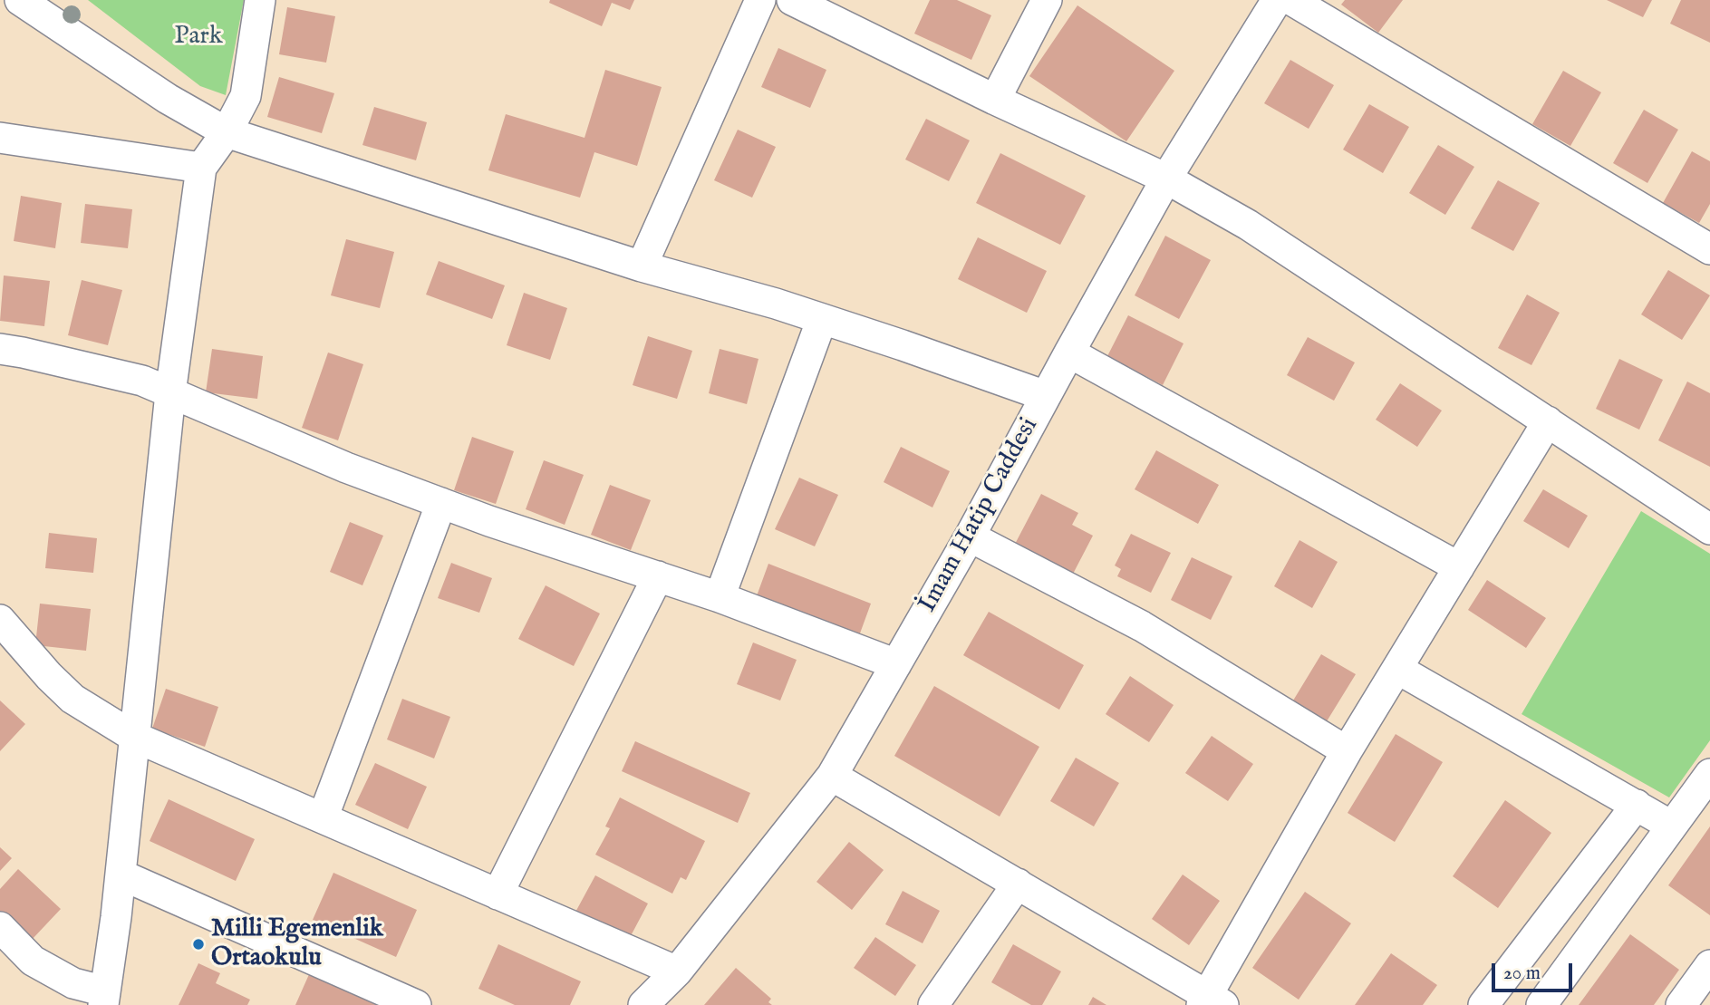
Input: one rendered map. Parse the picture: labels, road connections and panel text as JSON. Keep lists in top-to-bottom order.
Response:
{
  "streets": {
    "street": ["İmam Hatip Caddesi"]
  },
  "parks": ["Park"],
  "places": ["Milli Egemenlik Ortaokulu"],
  "scale_bar": "20 m"
}
